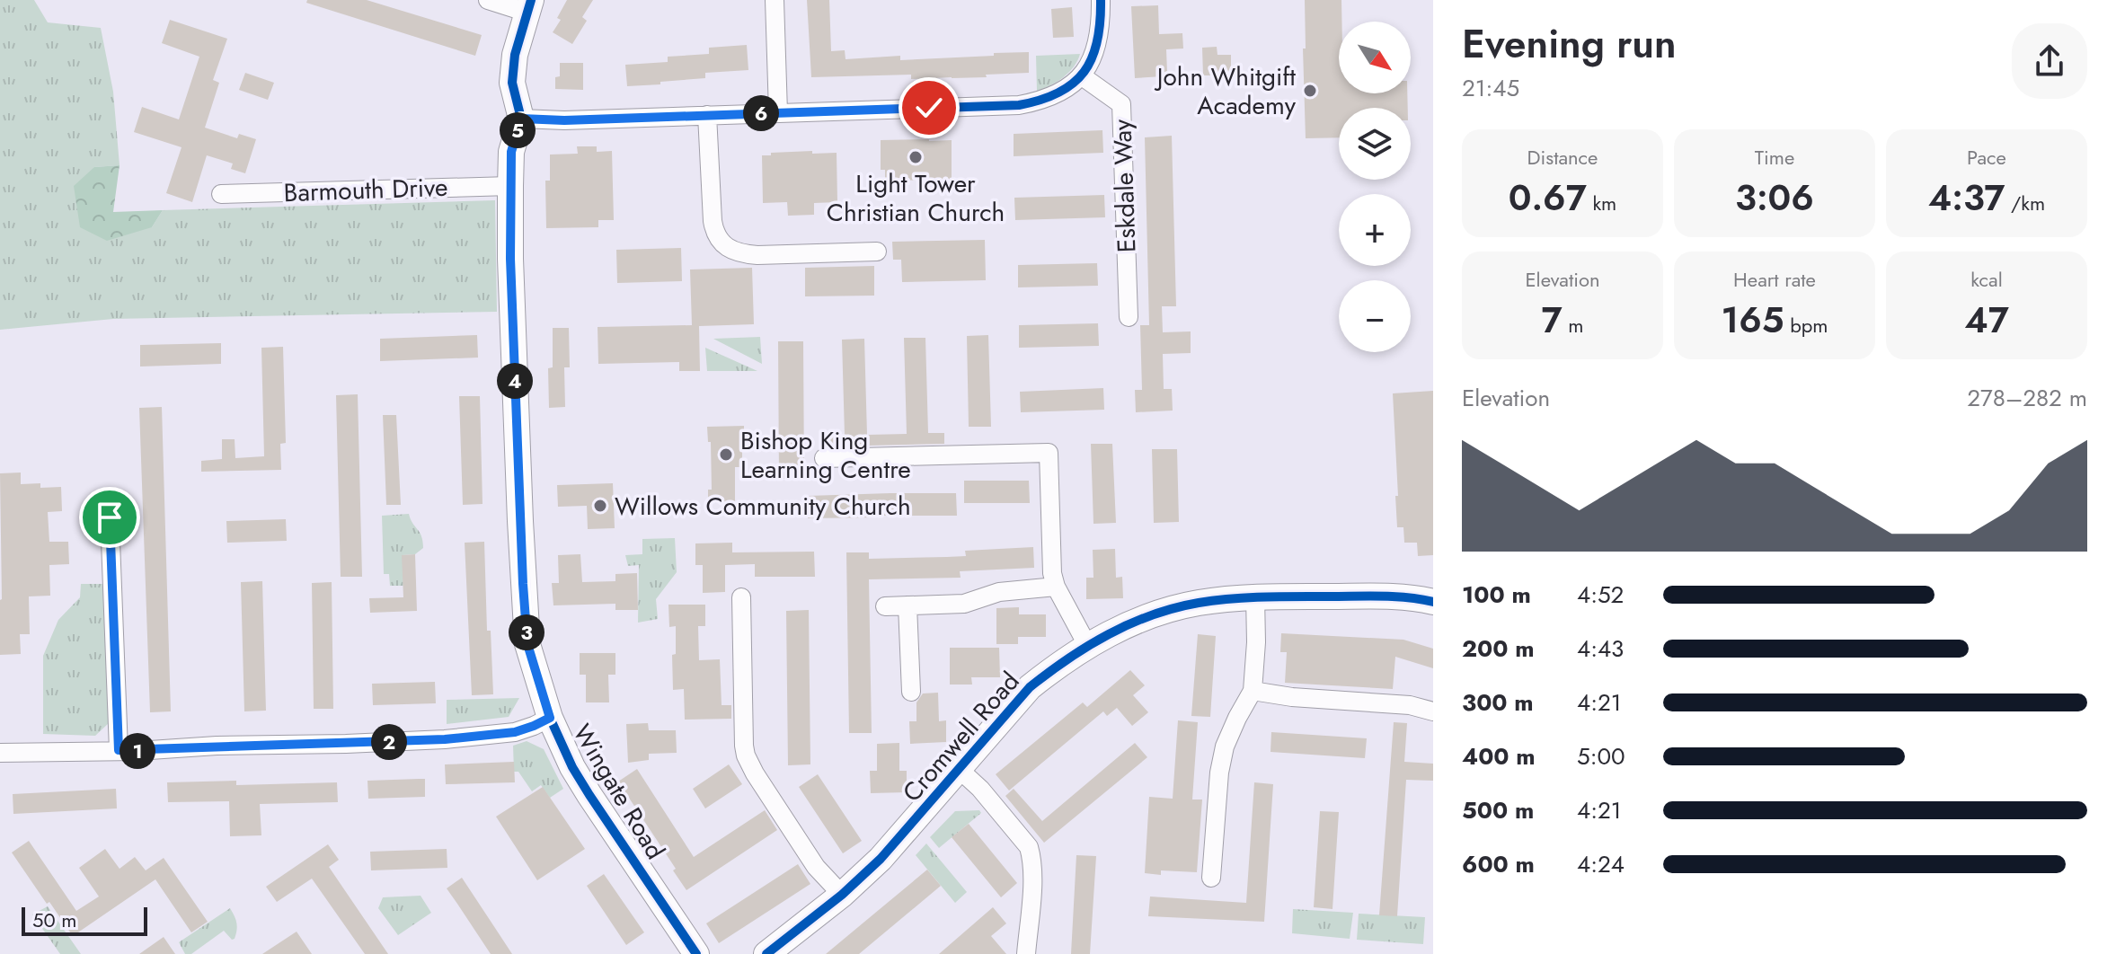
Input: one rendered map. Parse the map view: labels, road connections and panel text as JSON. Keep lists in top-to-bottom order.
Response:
{
  "streets": {
    "street": [
      "Eskdale Way",
      "Barmouth Drive",
      "Cromwell Road",
      "Wingate Road"
    ]
  },
  "crossings": [
    ["Barmouth Drive", "Wingate Road"]
  ],
  "places": [
    "John Whitgift Academy",
    "Light Tower Christian Church",
    "Bishop King Learning Centre",
    "Willows Community Church"
  ],
  "scale_bar": "50 m",
  "north": "bottom right",
  "page": {
    "heading": ["Evening run", "21:45"],
    "map_buttons": ["+", "−"],
    "pins": [
      "6",
      "5",
      "4",
      "3",
      "2",
      "1"
    ],
    "stats": [
      ["Distance", "0.67 km"],
      ["Time", "3:06"],
      ["Pace", "4:37 /km"],
      ["Elevation", "7 m"],
      ["Heart rate", "165 bpm"],
      ["kcal", "47"]
    ],
    "chart": ["Elevation", "278–282 m"],
    "list": [
      {
        "name": "100 m",
        "note": "4:52"
      },
      {
        "name": "200 m",
        "note": "4:43"
      },
      {
        "name": "300 m",
        "note": "4:21"
      },
      {
        "name": "400 m",
        "note": "5:00"
      },
      {
        "name": "500 m",
        "note": "4:21"
      },
      {
        "name": "600 m",
        "note": "4:24"
      }
    ],
    "scale": "50 m"
  }
}
